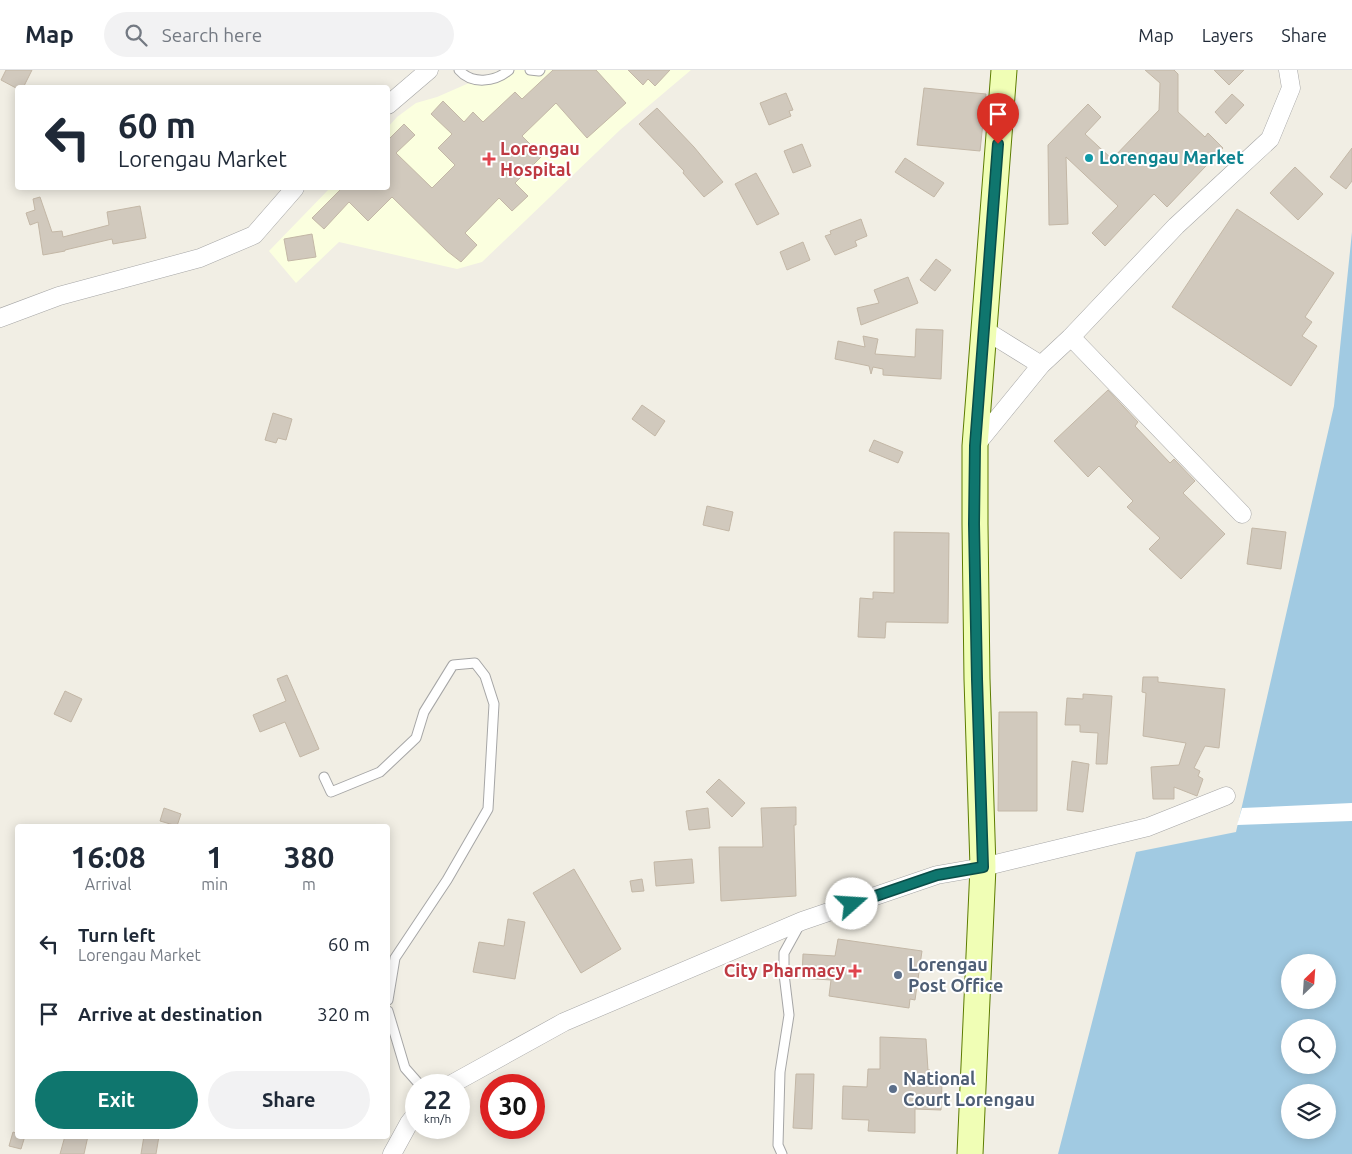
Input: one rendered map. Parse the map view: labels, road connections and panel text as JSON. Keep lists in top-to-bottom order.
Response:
{
  "places": {
    "other": ["Lorengau Market", "Lorengau Post Office", "National Court Lorengau"],
    "health": ["Lorengau Hospital", "City Pharmacy"]
  },
  "north": "top right",
  "page": {
    "header": "Map",
    "search": "Search here",
    "nav": ["Map", "Layers", "Share"],
    "turn": ["60 m", "Lorengau Market"],
    "eta": [
      "16:08",
      "Arrival",
      "1",
      "min",
      "380",
      "m"
    ],
    "list": [
      {
        "name": "Turn left",
        "note": "Lorengau Market",
        "value": "60 m"
      },
      {
        "name": "Arrive at destination",
        "value": "320 m"
      }
    ],
    "buttons": ["Exit", "Share"],
    "speed": "22 km/h",
    "limit": "30"
  }
}
